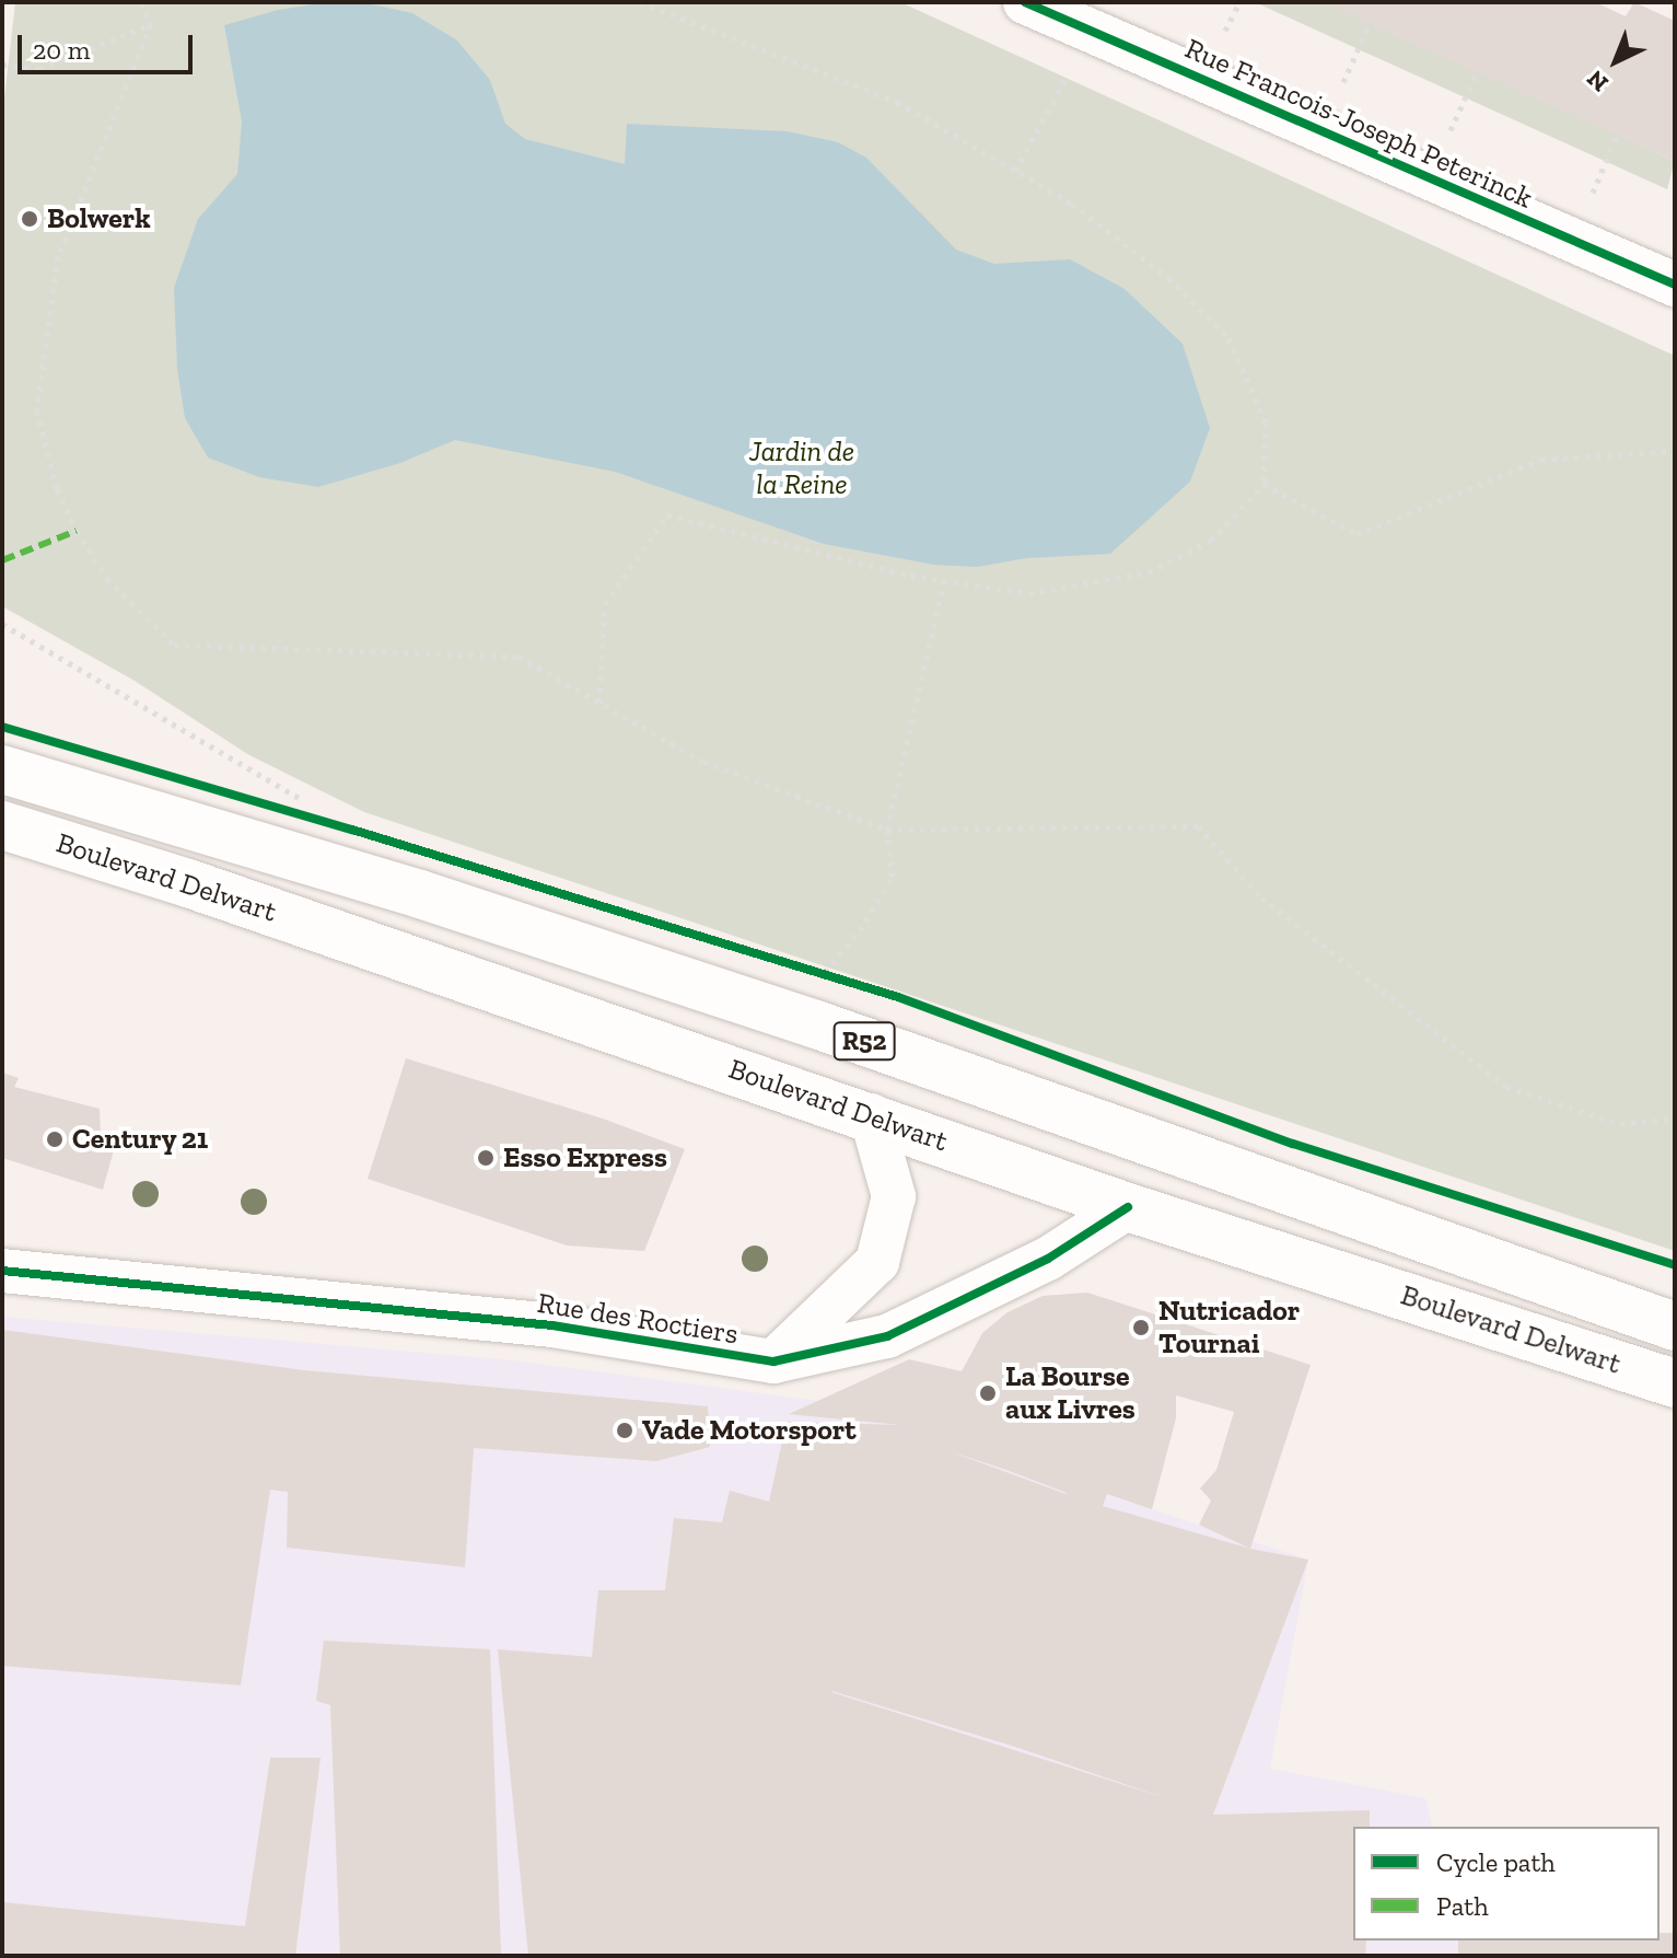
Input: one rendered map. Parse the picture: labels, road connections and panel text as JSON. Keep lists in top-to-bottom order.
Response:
{
  "streets": {
    "main road": ["Boulevard Delwart", "R52"],
    "street": ["Rue Francois-Joseph Peterinck", "Rue des Roctiers"]
  },
  "crossings": [
    ["Boulevard Delwart", "Rue des Roctiers"]
  ],
  "parks": ["Jardin de la Reine"],
  "places": [
    "Bolwerk",
    "Century 21",
    "Esso Express",
    "Nutricador Tournai",
    "La Bourse aux Livres",
    "Vade Motorsport"
  ],
  "legend": ["Cycle path", "Path"],
  "scale_bar": "20 m",
  "north": "bottom left"
}
